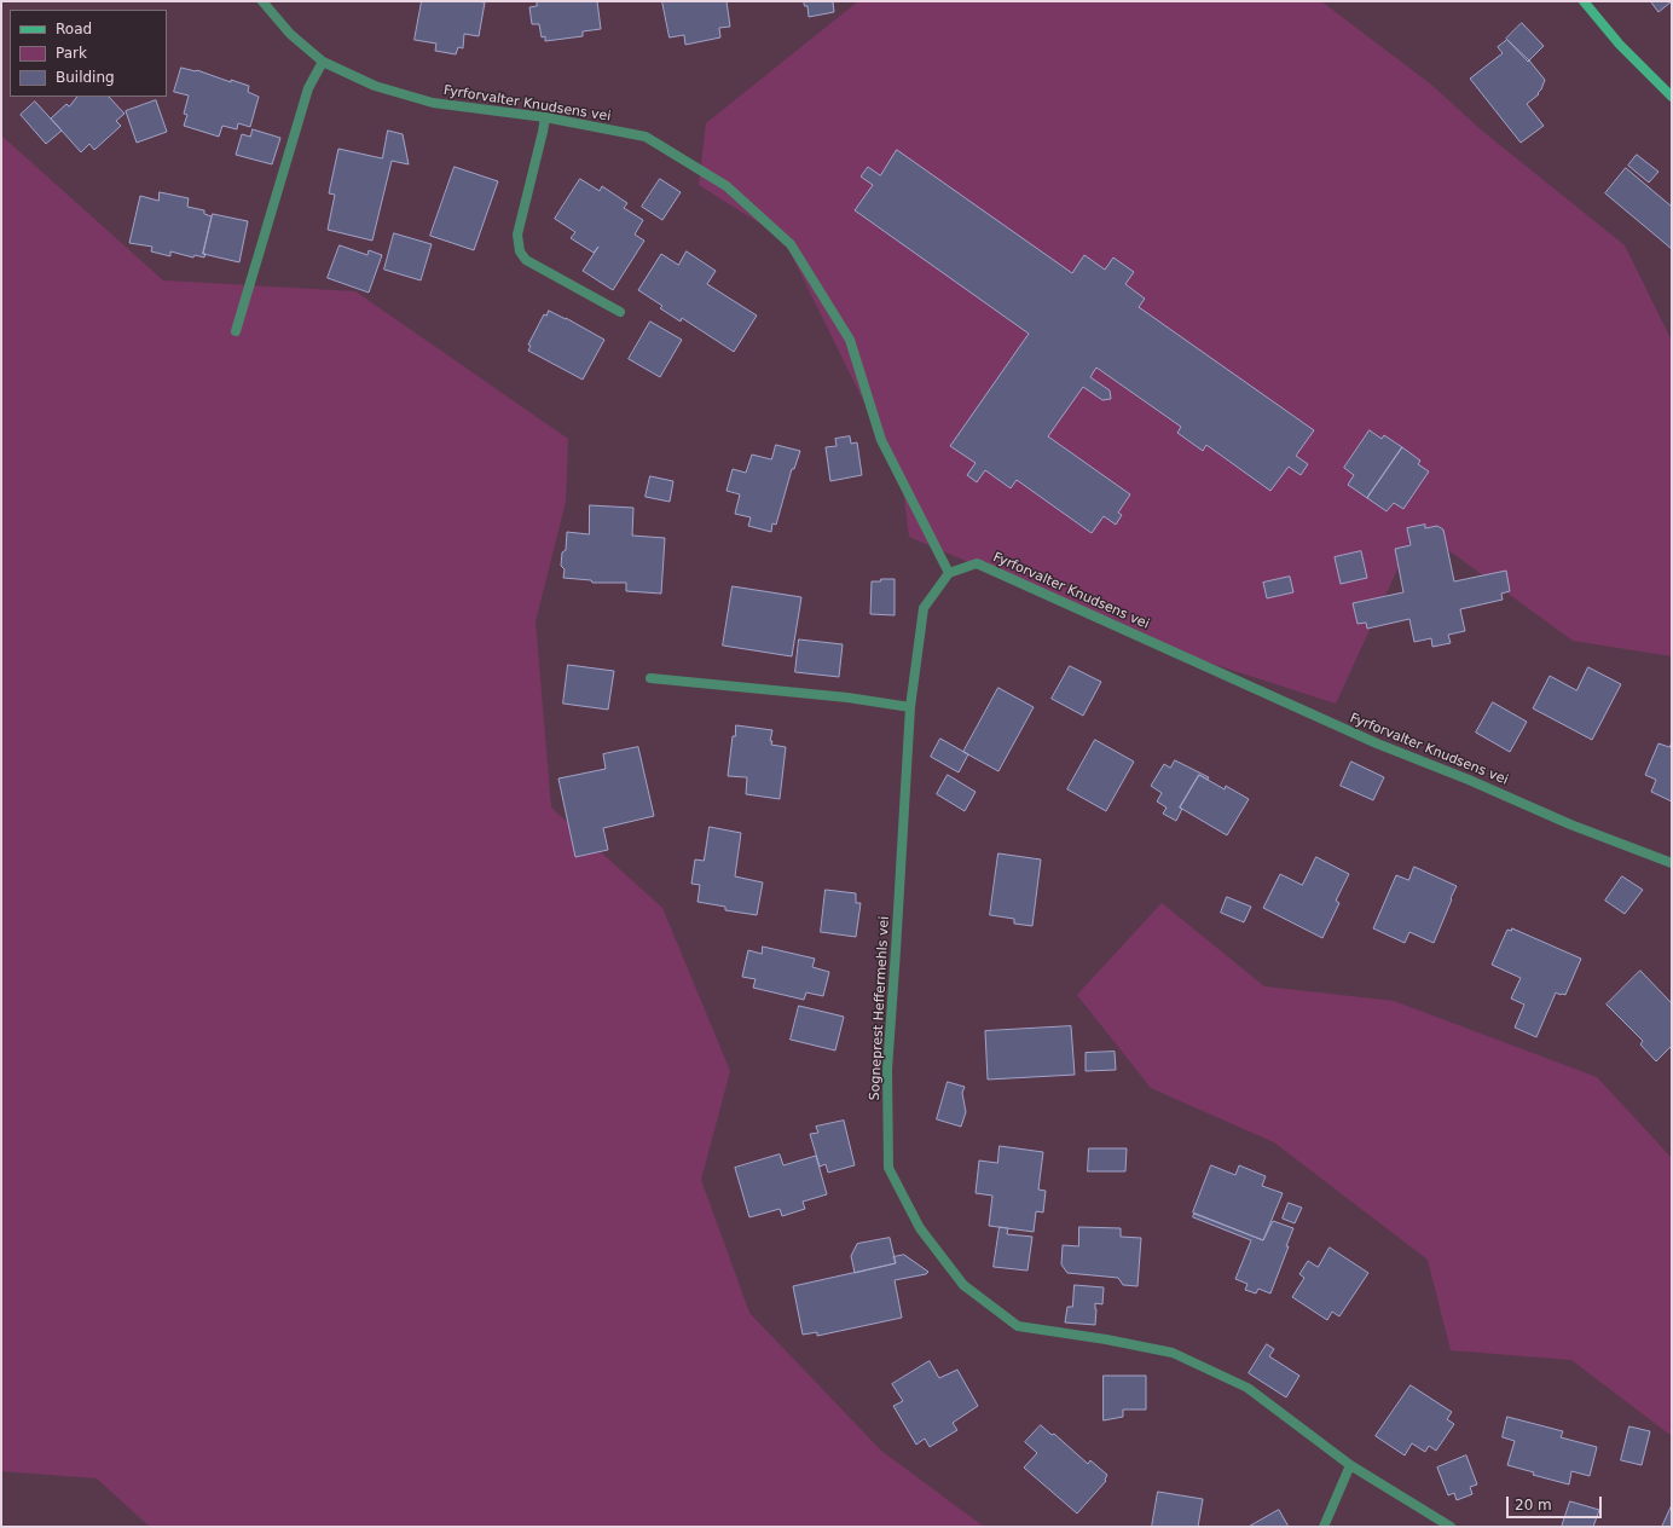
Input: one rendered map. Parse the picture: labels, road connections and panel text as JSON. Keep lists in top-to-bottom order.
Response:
{
  "streets": {
    "street": ["Fyrforvalter Knudsens vei", "Sogneprest Heffermehls vei"]
  },
  "crossings": [
    ["Fyrforvalter Knudsens vei", "Sogneprest Heffermehls vei"]
  ],
  "legend": ["Road", "Park", "Building"],
  "scale_bar": "20 m"
}
